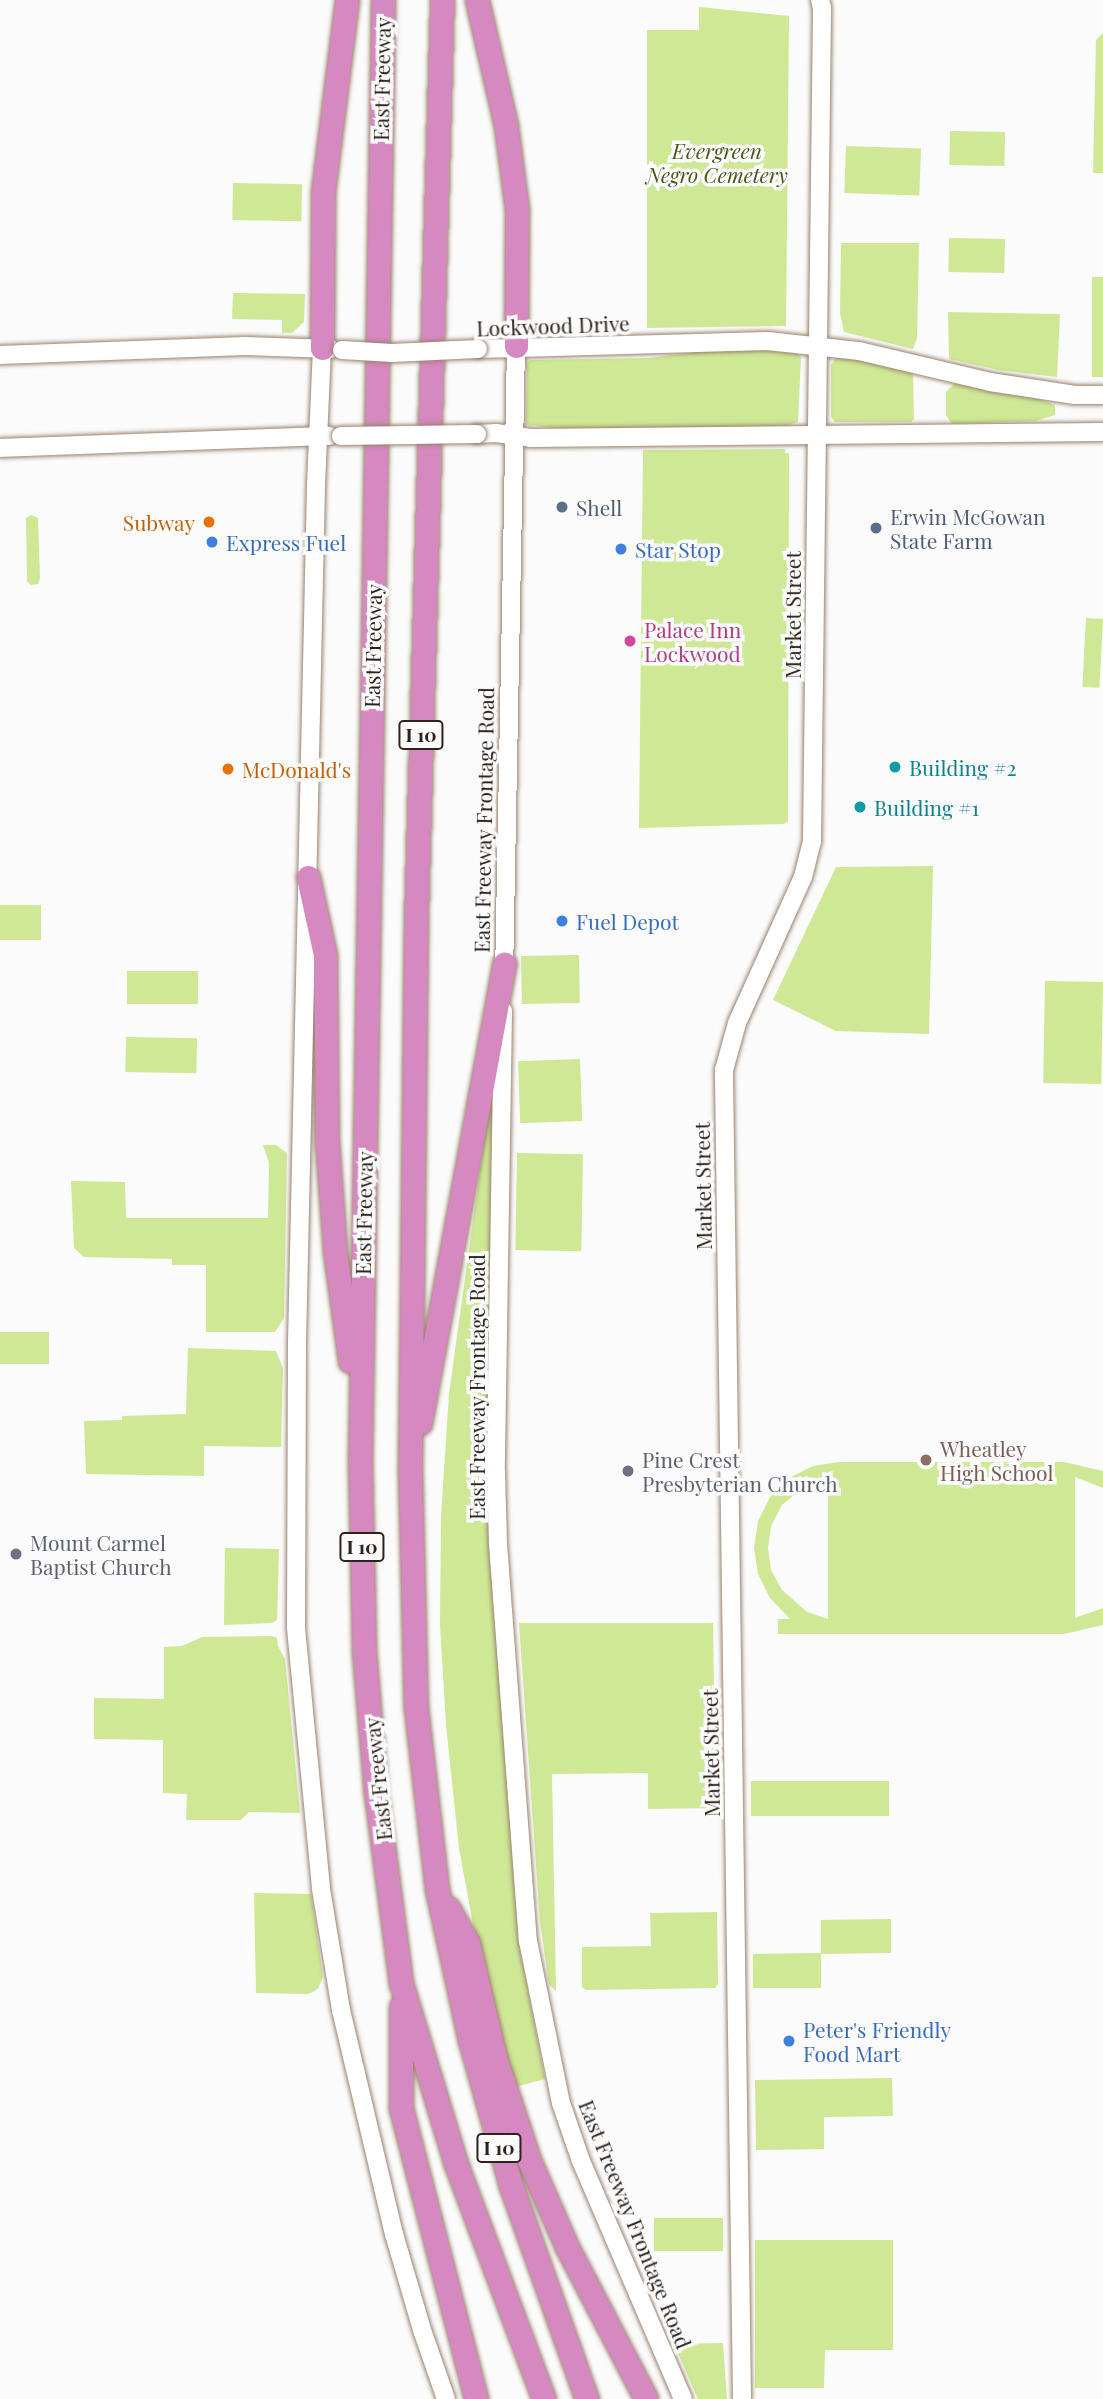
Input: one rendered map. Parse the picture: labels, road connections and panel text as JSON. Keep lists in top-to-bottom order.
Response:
{
  "streets": {
    "highway": ["East Freeway", "I 10"],
    "main road": ["Lockwood Drive", "Market Street", "East Freeway Frontage Road"]
  },
  "crossings": [
    ["Lockwood Drive", "Market Street"],
    ["Lockwood Drive", "East Freeway Frontage Road"]
  ],
  "parks": ["Evergreen Negro Cemetery"],
  "places": [
    "Shell",
    "Subway",
    "Erwin McGowan State Farm",
    "Express Fuel",
    "Star Stop",
    "Palace Inn Lockwood",
    "Building #2",
    "McDonald's",
    "Building #1",
    "Fuel Depot",
    "Wheatley High School",
    "Pine Crest Presbyterian Church",
    "Mount Carmel Baptist Church",
    "Peter's Friendly Food Mart"
  ]
}
